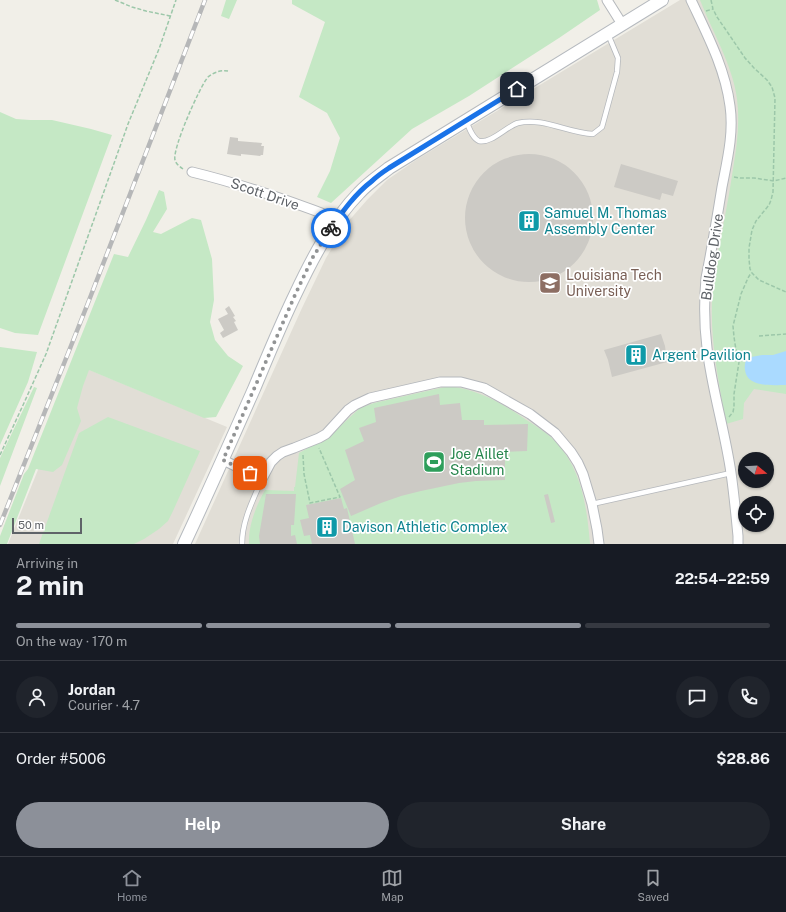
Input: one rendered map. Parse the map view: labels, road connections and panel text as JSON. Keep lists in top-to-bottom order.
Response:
{
  "streets": {
    "street": ["Scott Drive", "Bulldog Drive"]
  },
  "places": {
    "building": ["Samuel M. Thomas Assembly Center", "Argent Pavilion", "Davison Athletic Complex"],
    "school or university": ["Louisiana Tech University"],
    "sports": ["Joe Aillet Stadium"]
  },
  "scale_bar": "50 m",
  "north": "right",
  "page": {
    "scale": "50 m",
    "heading": ["2 min", "Arriving in", "22:54–22:59"],
    "panel": [
      "Jordan",
      "Courier · 4.7",
      "Order #5006",
      "$28.86"
    ],
    "bar": "On the way · 170 m",
    "buttons": ["Help", "Share"],
    "tabs": ["Home", "Map", "Saved"]
  }
}
